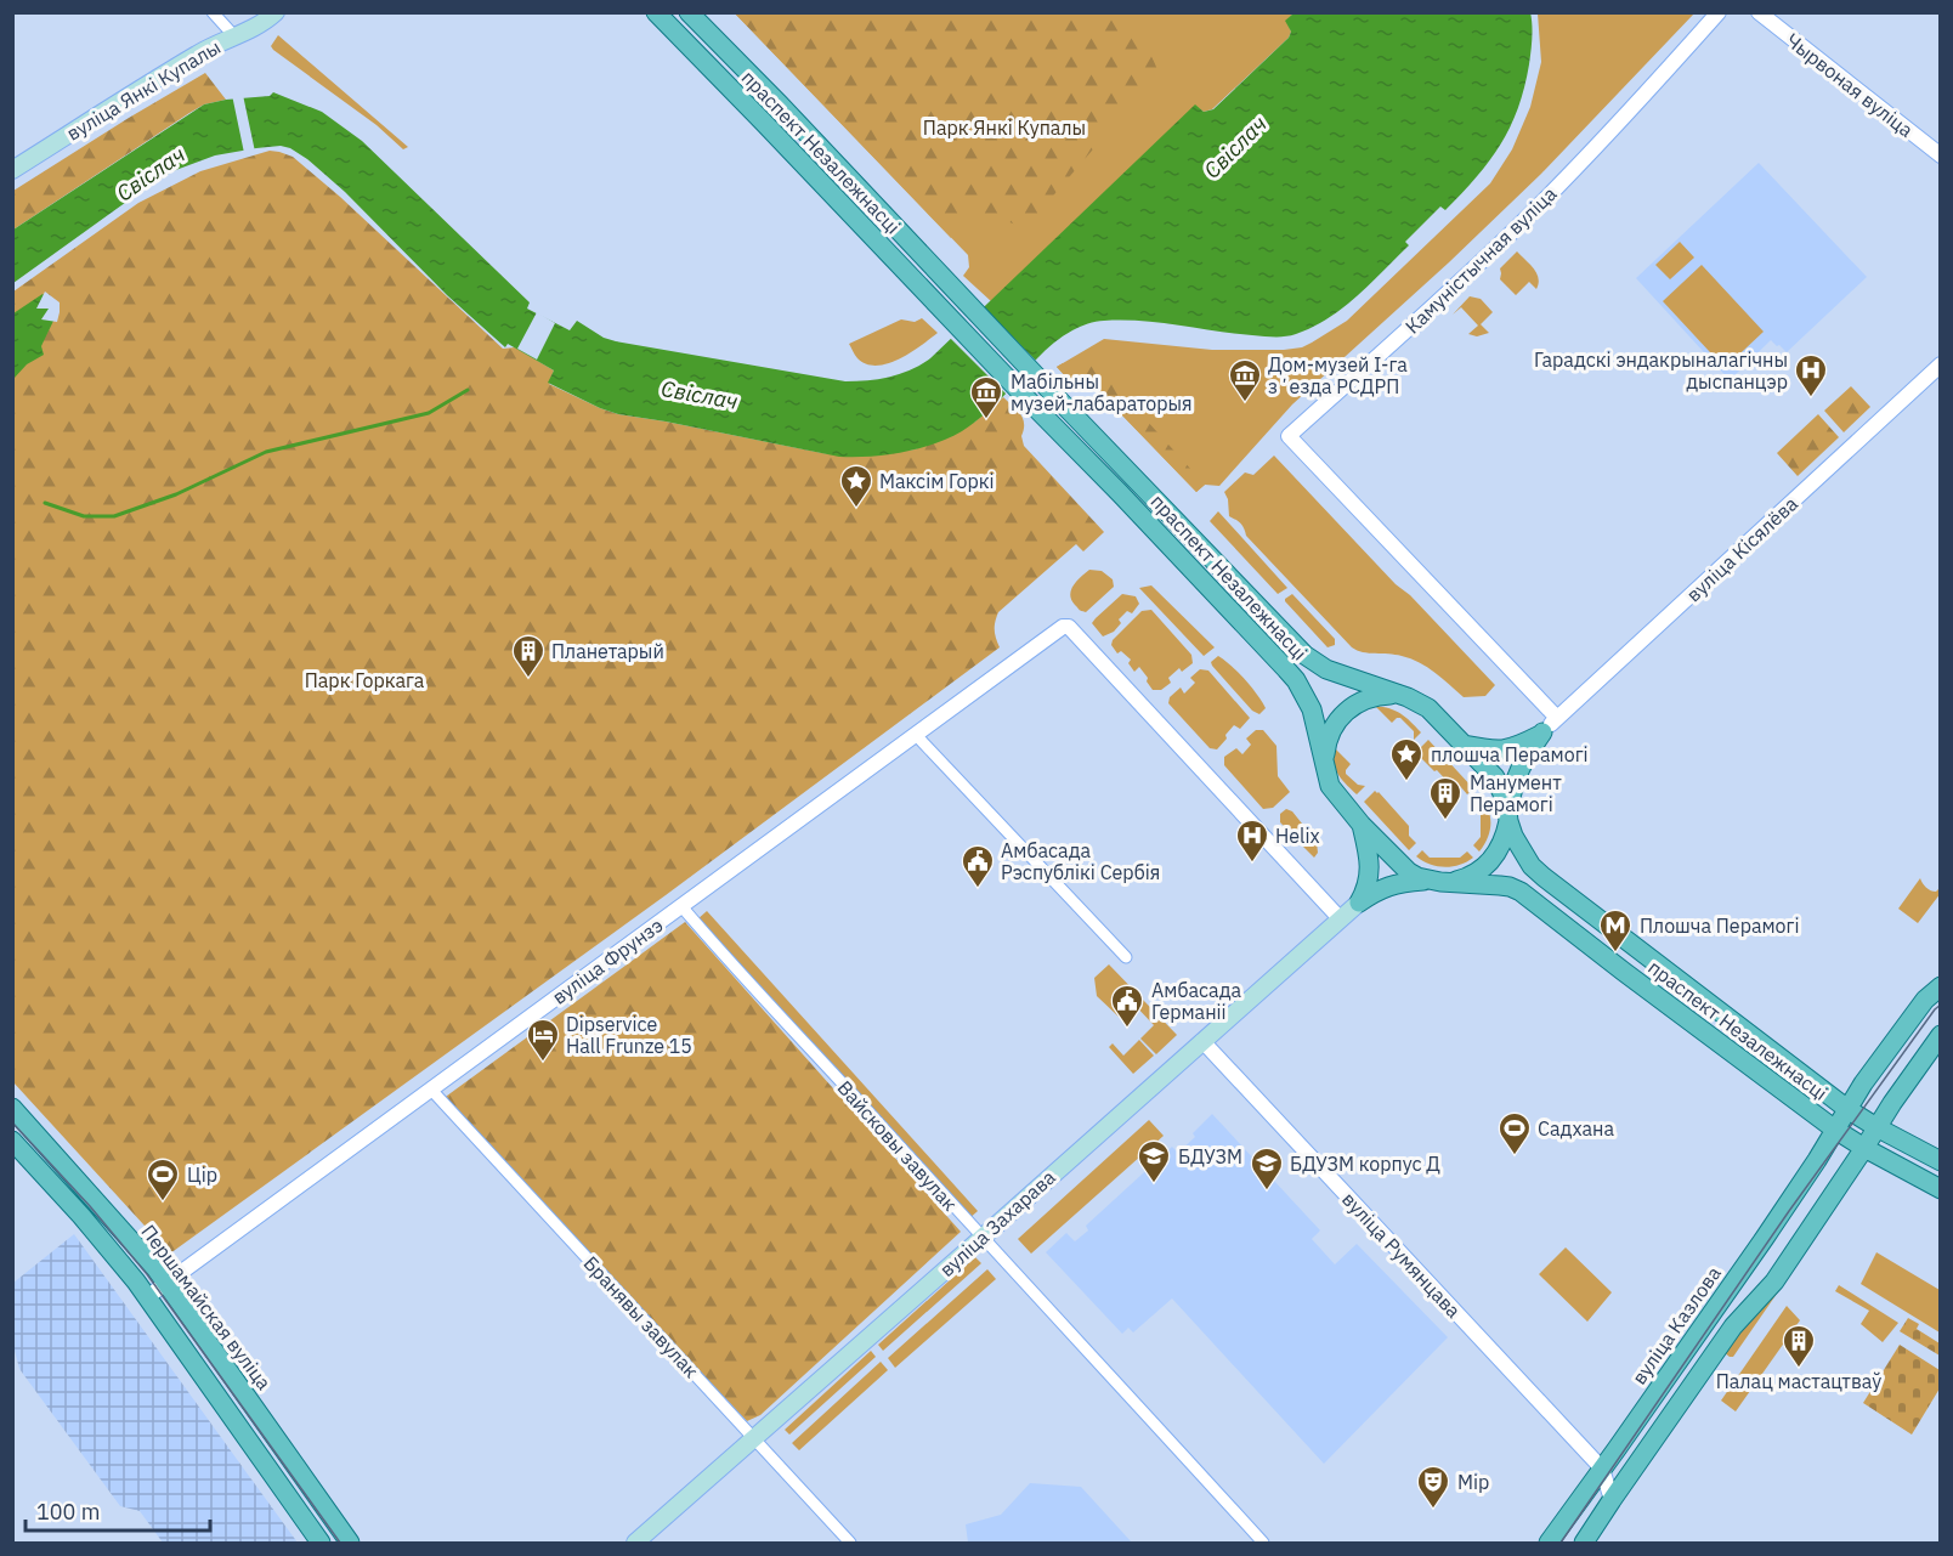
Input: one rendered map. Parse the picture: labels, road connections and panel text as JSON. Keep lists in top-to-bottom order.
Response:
{
  "streets": {
    "main road": [
      "вуліца Янкі Купалы",
      "праспект Незалежнасці",
      "вуліца Захарава",
      "Першамайская вуліца",
      "вуліца Казлова"
    ],
    "street": [
      "Чырвоная вуліца",
      "Камуністычная вуліца",
      "вуліца Кісялёва",
      "вуліца Фрунзэ",
      "Вайсковы завулак",
      "вуліца Румянцава",
      "Бранявы завулак"
    ]
  },
  "crossings": [
    ["праспект Незалежнасці", "вуліца Казлова"],
    ["Камуністычная вуліца", "вуліца Кісялёва"],
    ["вуліца Фрунзэ", "Вайсковы завулак"],
    ["вуліца Фрунзэ", "вуліца Захарава"],
    ["вуліца Фрунзэ", "Першамайская вуліца"],
    ["вуліца Фрунзэ", "Бранявы завулак"],
    ["Вайсковы завулак", "вуліца Захарава"],
    ["вуліца Захарава", "вуліца Румянцава"],
    ["вуліца Захарава", "Бранявы завулак"],
    ["вуліца Румянцава", "вуліца Казлова"]
  ],
  "water": ["Свіслач"],
  "parks": ["Парк Янкі Купалы", "Парк Горкага"],
  "places": {
    "hospital": ["Гарадскі эндакрыналагічны дыспанцэр", "Helix"],
    "museum": ["Дом-музей I-га зʼезда РСДРП", "Мабільны музей-лабараторыя"],
    "place": ["Максім Горкі", "плошча Перамогі"],
    "building": ["Планетарый", "Манумент Перамогі", "Палац мастацтваў"],
    "public building": ["Амбасада Рэспублікі Сербія", "Амбасада Германіі"],
    "metro station": ["Плошча Перамогі"],
    "hotel": ["Dipservice Hall Frunze 15"],
    "sports": ["Садхана", "Цір"],
    "school or university": ["БДУЗМ", "БДУЗМ корпус Д"],
    "theatre": ["Мір"]
  },
  "scale_bar": "100 m"
}
